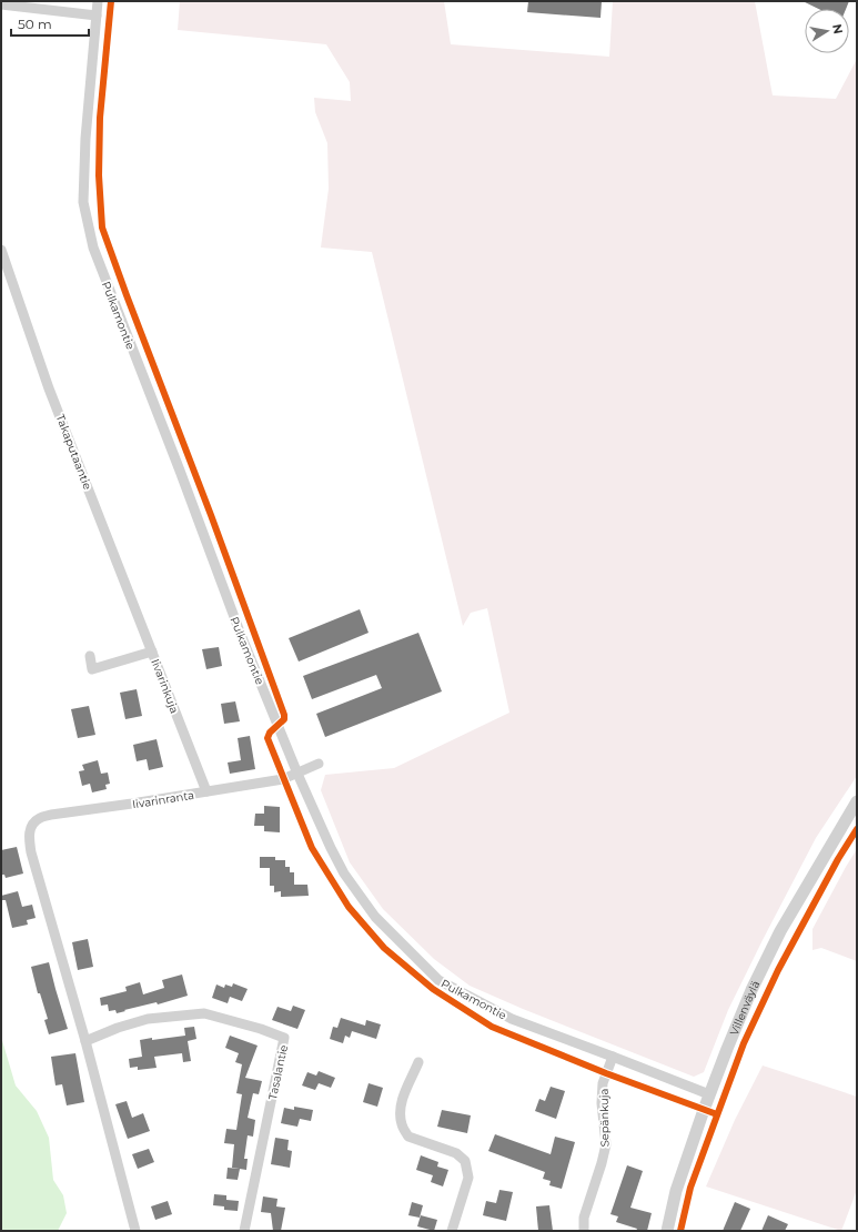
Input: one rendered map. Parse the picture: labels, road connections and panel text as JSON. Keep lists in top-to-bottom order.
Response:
{
  "streets": {
    "street": [
      "Pulkamontie",
      "Takaputaantie",
      "Iivarinkuja",
      "Iivarinranta",
      "Villenväylä",
      "Tasalantie",
      "Sepänkuja"
    ]
  },
  "crossings": [
    ["Pulkamontie", "Iivarinranta"],
    ["Pulkamontie", "Villenväylä"],
    ["Pulkamontie", "Sepänkuja"],
    ["Takaputaantie", "Iivarinkuja"],
    ["Iivarinkuja", "Iivarinranta"],
    ["Iivarinranta", "Tasalantie"]
  ],
  "scale_bar": "50 m",
  "north": "right"
}
